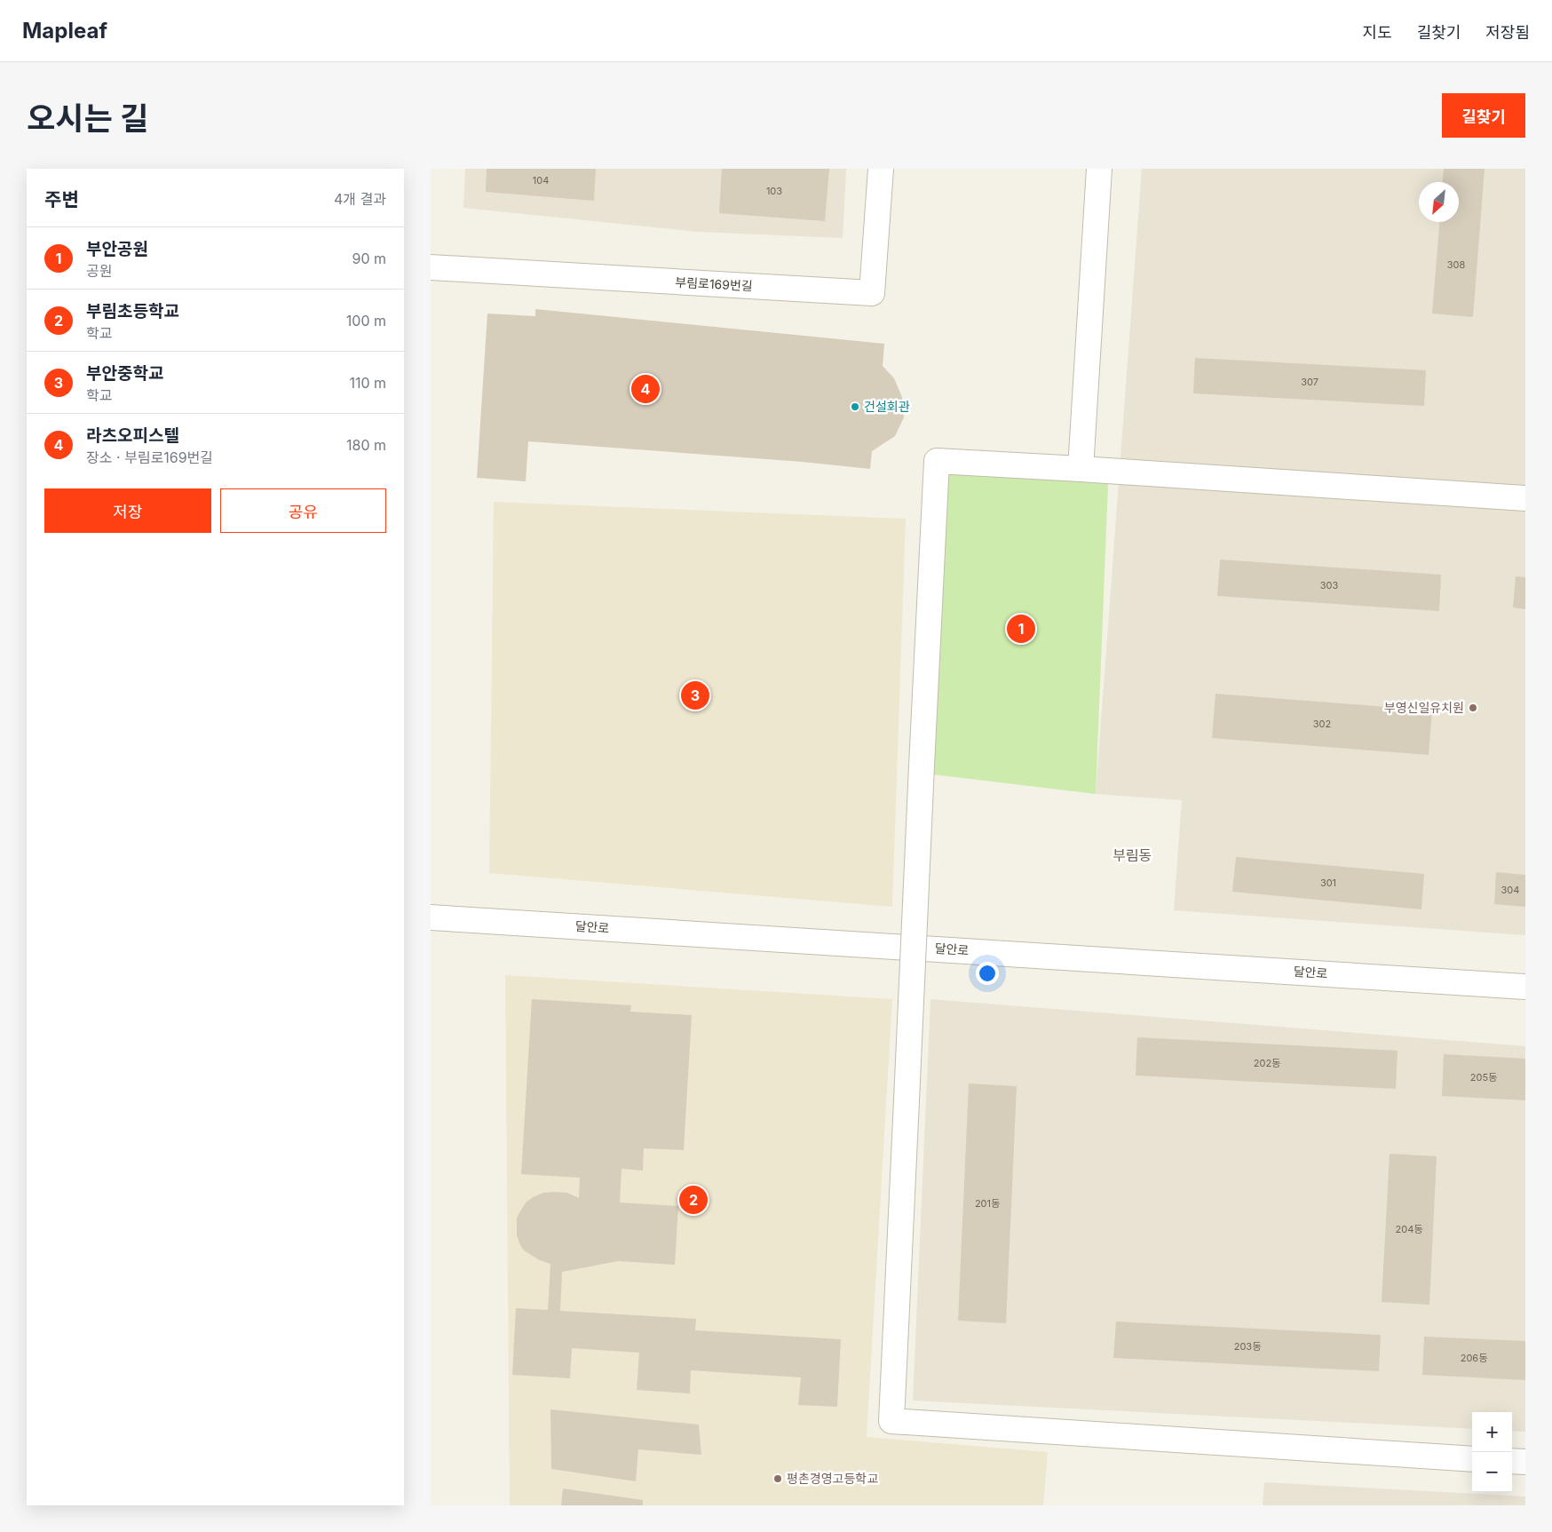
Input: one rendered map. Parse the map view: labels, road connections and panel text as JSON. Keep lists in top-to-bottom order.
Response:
{
  "streets": {
    "street": ["부림로169번길", "달안로"]
  },
  "districts": ["부림동"],
  "places": ["건설회관", "부영신일유치원", "평촌경영고등학교"],
  "house_numbers": [
    "104",
    "103",
    "308",
    "307",
    "303",
    "302",
    "301",
    "304",
    "202동",
    "205동",
    "201동",
    "204동",
    "203동",
    "206동"
  ],
  "north": "bottom left",
  "page": {
    "header": "Mapleaf",
    "nav": ["지도", "길찾기", "저장됨"],
    "title": "오시는 길",
    "buttons": [
      "길찾기",
      ["저장", "공유"]
    ],
    "heading": ["주변", "4개 결과"],
    "list": [
      {
        "mark": "1",
        "name": "부안공원",
        "note": "공원",
        "value": "90 m"
      },
      {
        "mark": "2",
        "name": "부림초등학교",
        "note": "학교",
        "value": "100 m"
      },
      {
        "mark": "3",
        "name": "부안중학교",
        "note": "학교",
        "value": "110 m"
      },
      {
        "mark": "4",
        "name": "라츠오피스텔",
        "note": "장소 · 부림로169번길",
        "value": "180 m"
      }
    ],
    "pins": [
      "4",
      "1",
      "3",
      "2"
    ],
    "map_buttons": ["+", "−"]
  }
}
